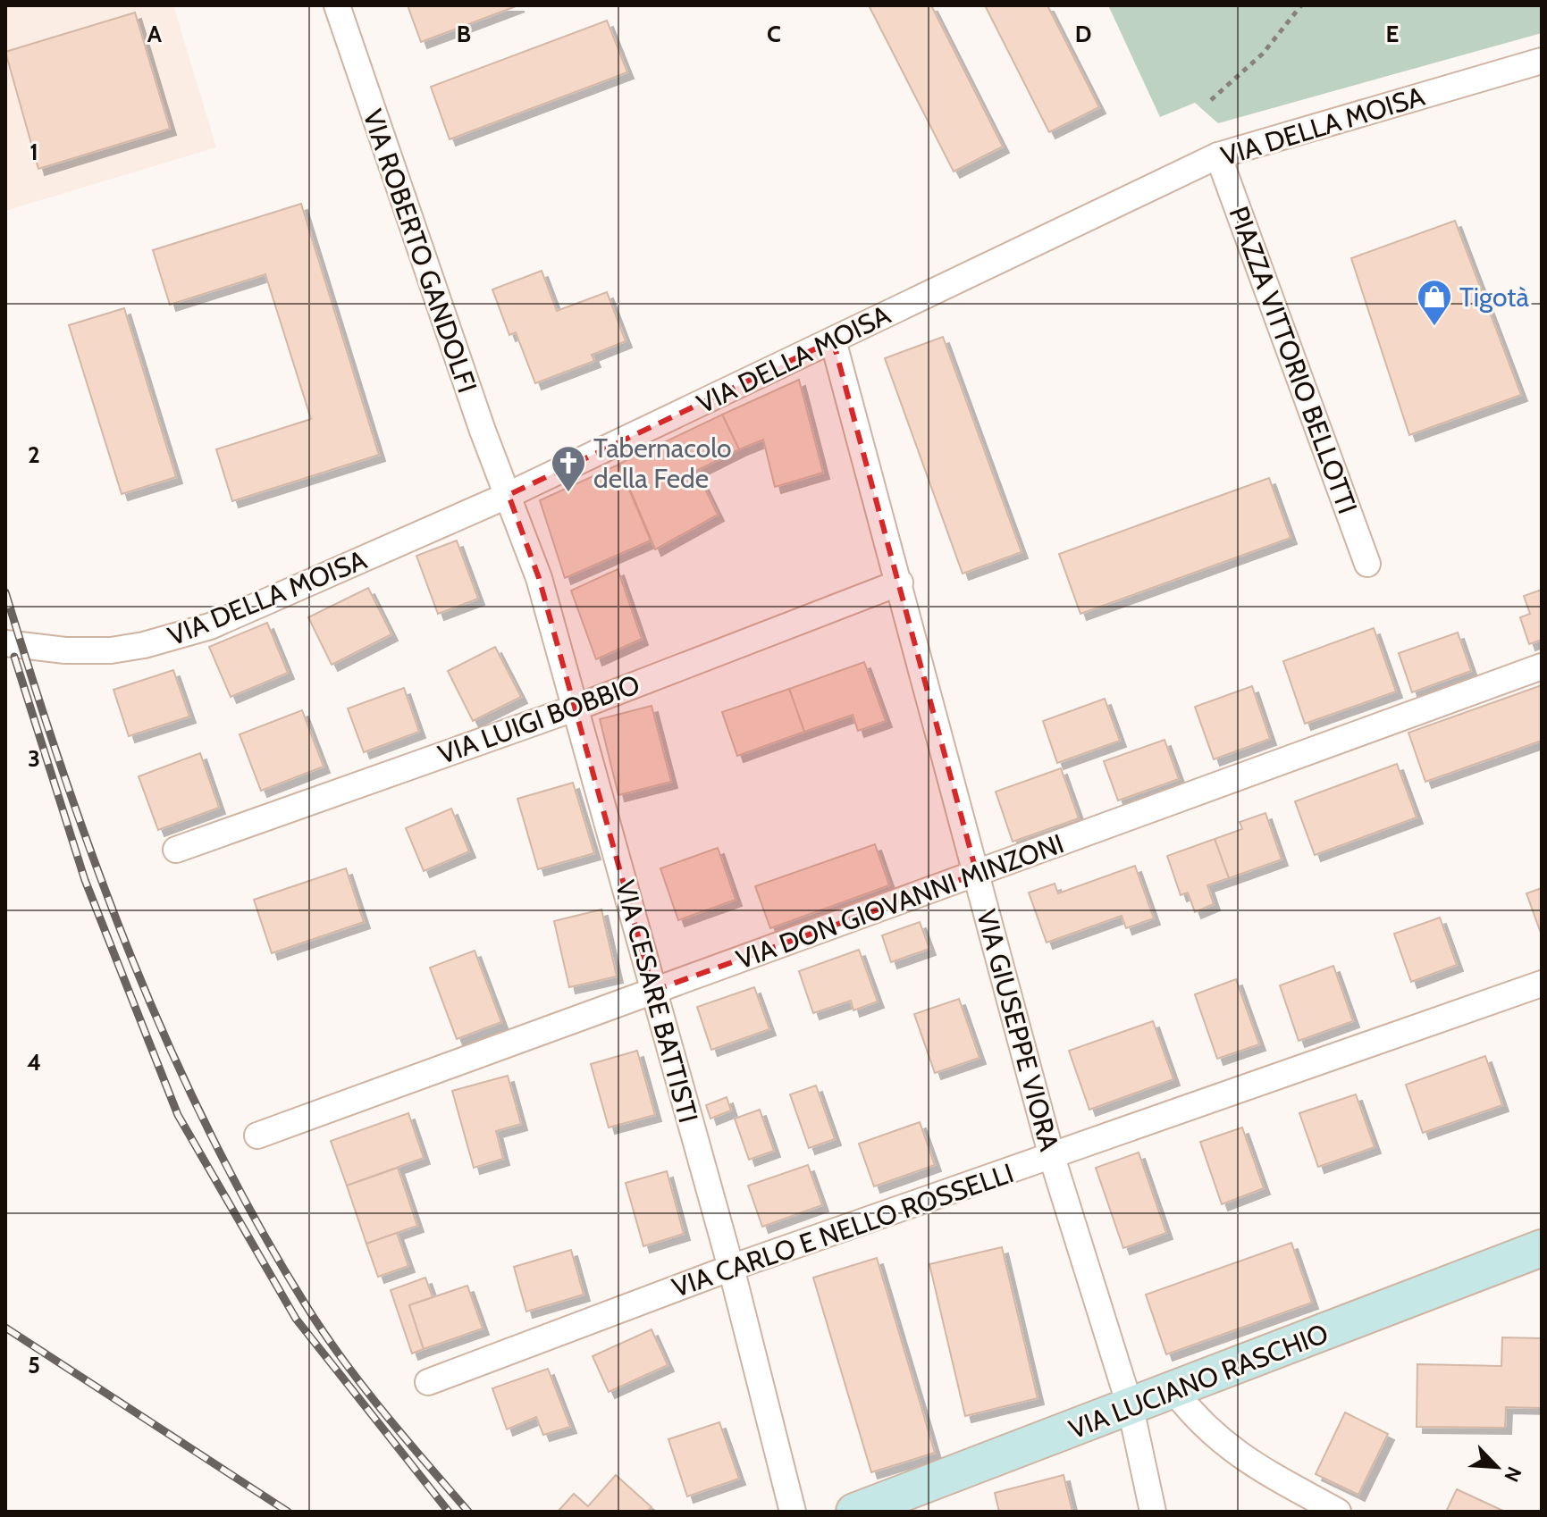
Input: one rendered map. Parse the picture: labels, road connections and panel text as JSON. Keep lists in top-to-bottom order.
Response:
{
  "streets": {
    "street": [
      "VIA DELLA MOISA",
      "VIA ROBERTO GANDOLFI",
      "PIAZZA VITTORIO BELLOTTI",
      "VIA LUIGI BOBBIO",
      "VIA DON GIOVANNI MINZONI",
      "VIA CESARE BATTISTI",
      "VIA GIUSEPPE VIORA",
      "VIA CARLO E NELLO ROSSELLI",
      "VIA LUCIANO RASCHIO"
    ]
  },
  "crossings": [
    ["VIA DELLA MOISA", "VIA ROBERTO GANDOLFI"],
    ["VIA DELLA MOISA", "PIAZZA VITTORIO BELLOTTI"],
    ["VIA DELLA MOISA", "VIA CESARE BATTISTI"],
    ["VIA DELLA MOISA", "VIA GIUSEPPE VIORA"],
    ["VIA ROBERTO GANDOLFI", "VIA CESARE BATTISTI"],
    ["VIA LUIGI BOBBIO", "VIA CESARE BATTISTI"],
    ["VIA LUIGI BOBBIO", "VIA GIUSEPPE VIORA"],
    ["VIA DON GIOVANNI MINZONI", "VIA CESARE BATTISTI"],
    ["VIA DON GIOVANNI MINZONI", "VIA GIUSEPPE VIORA"],
    ["VIA CESARE BATTISTI", "VIA CARLO E NELLO ROSSELLI"],
    ["VIA GIUSEPPE VIORA", "VIA CARLO E NELLO ROSSELLI"],
    ["VIA GIUSEPPE VIORA", "VIA LUCIANO RASCHIO"]
  ],
  "places": {
    "shop": ["Tigotà"],
    "church": ["Tabernacolo della Fede"]
  },
  "north": "bottom right",
  "grid": {
    "columns": [
      "A",
      "B",
      "C",
      "D",
      "E"
    ],
    "rows": [
      "1",
      "2",
      "3",
      "4",
      "5"
    ]
  }
}
